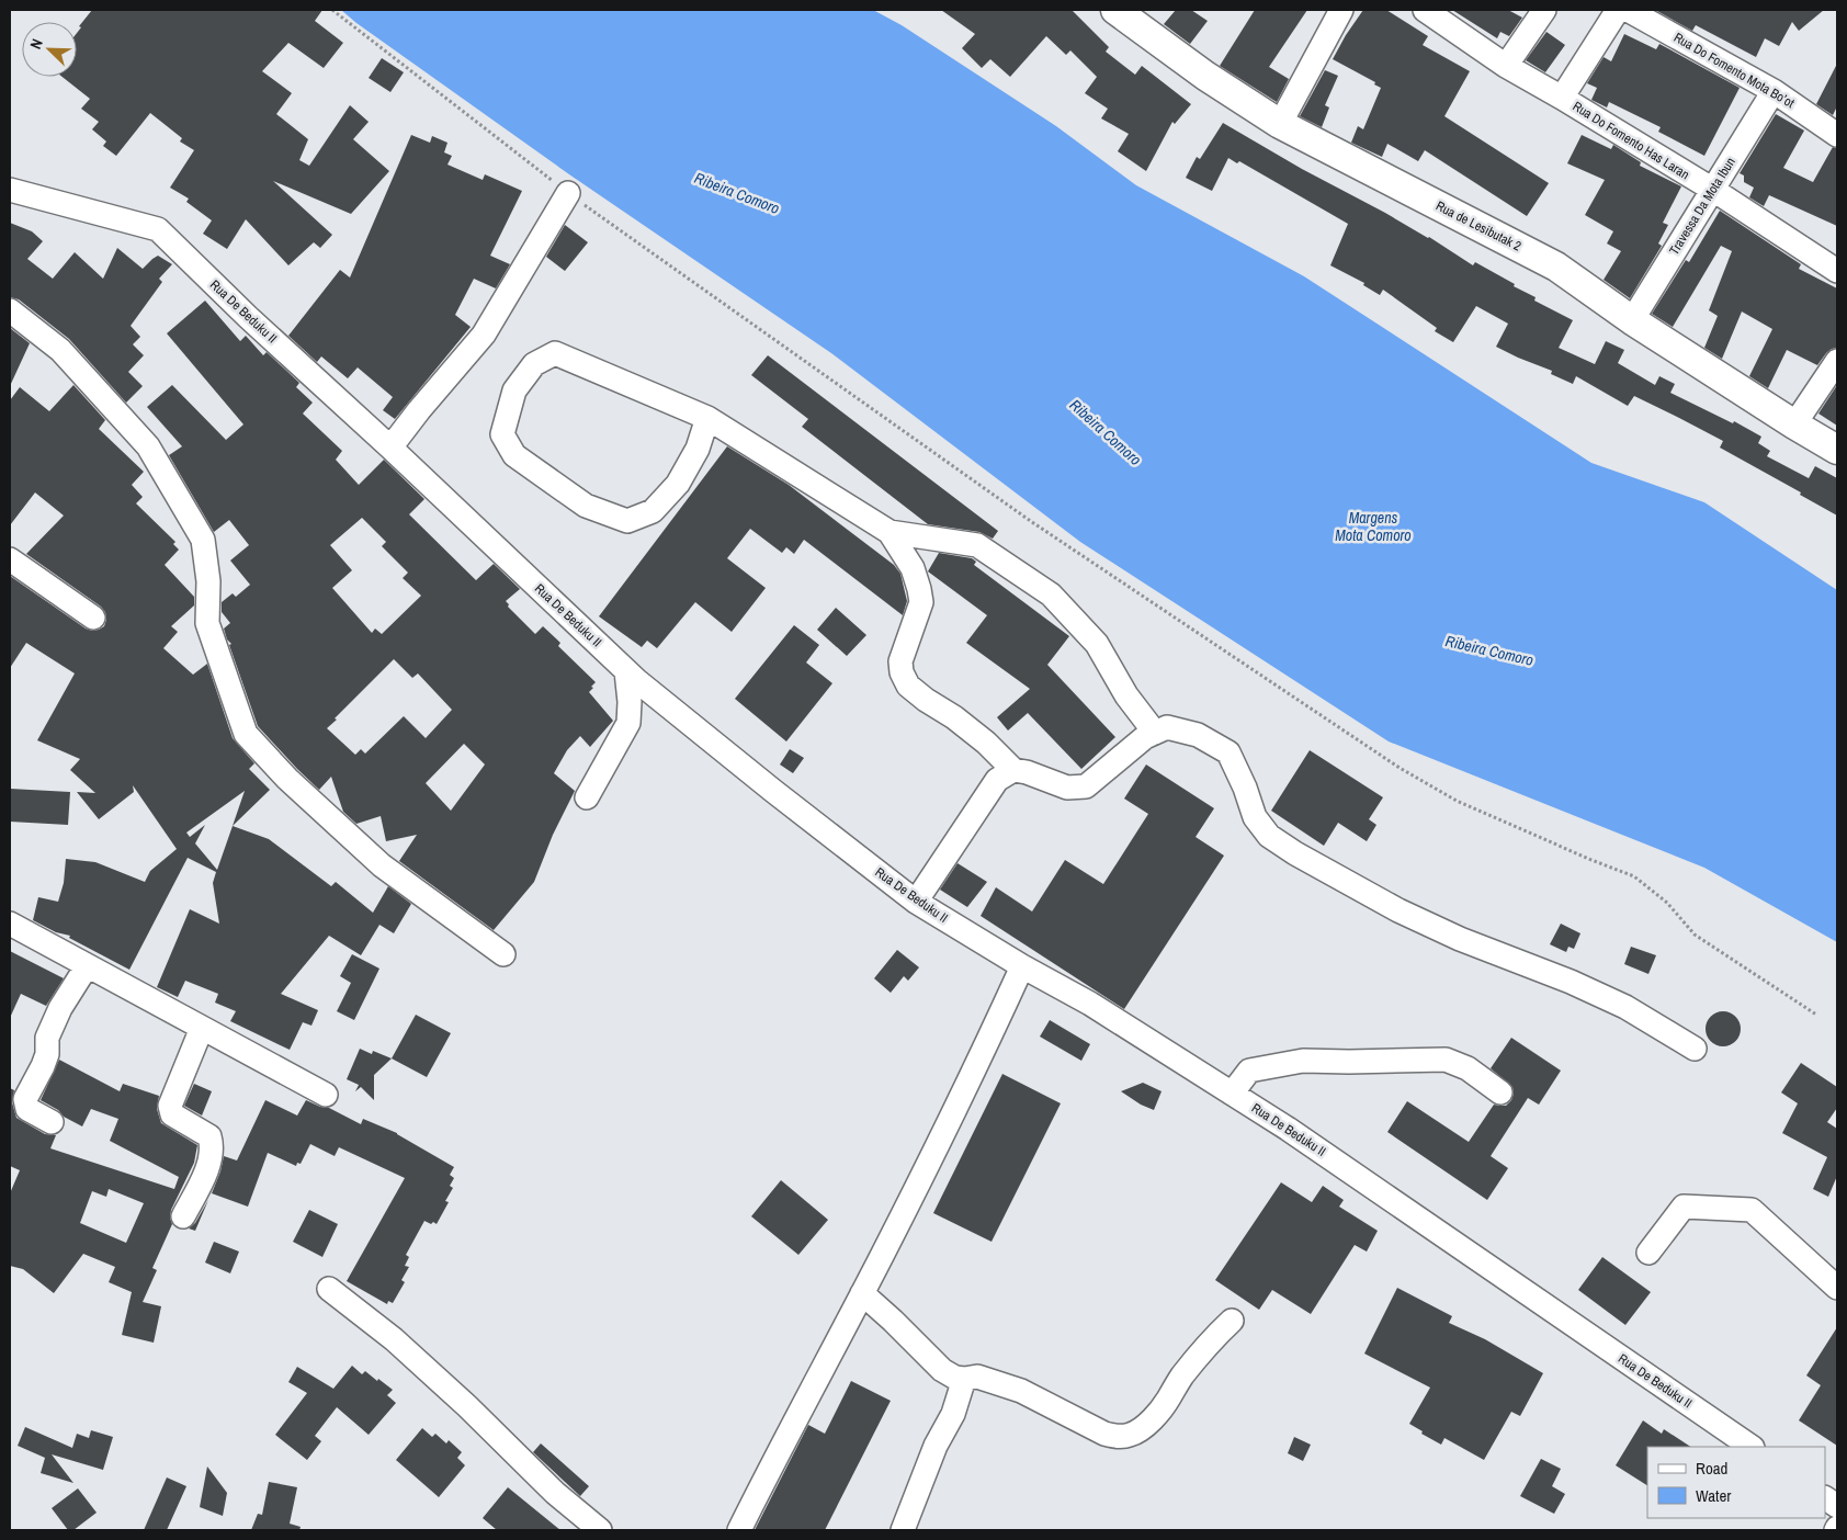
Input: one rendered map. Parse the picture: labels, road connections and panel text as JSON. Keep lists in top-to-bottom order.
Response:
{
  "streets": {
    "main road": ["Rua de Lesibutak 2"],
    "street": [
      "Rua Do Fomento Mota Bo’ot",
      "Rua Do Fomento Has Laran",
      "Travessa Da Mota Ibun",
      "Rua De Beduku II"
    ]
  },
  "crossings": [
    ["Rua Do Fomento Mota Bo’ot", "Travessa Da Mota Ibun"],
    ["Rua Do Fomento Has Laran", "Travessa Da Mota Ibun"],
    ["Travessa Da Mota Ibun", "Rua de Lesibutak 2"]
  ],
  "water": ["Ribeira Comoro", "Margens Mota Comoro"],
  "legend": ["Road", "Water"],
  "north": "top left"
}
